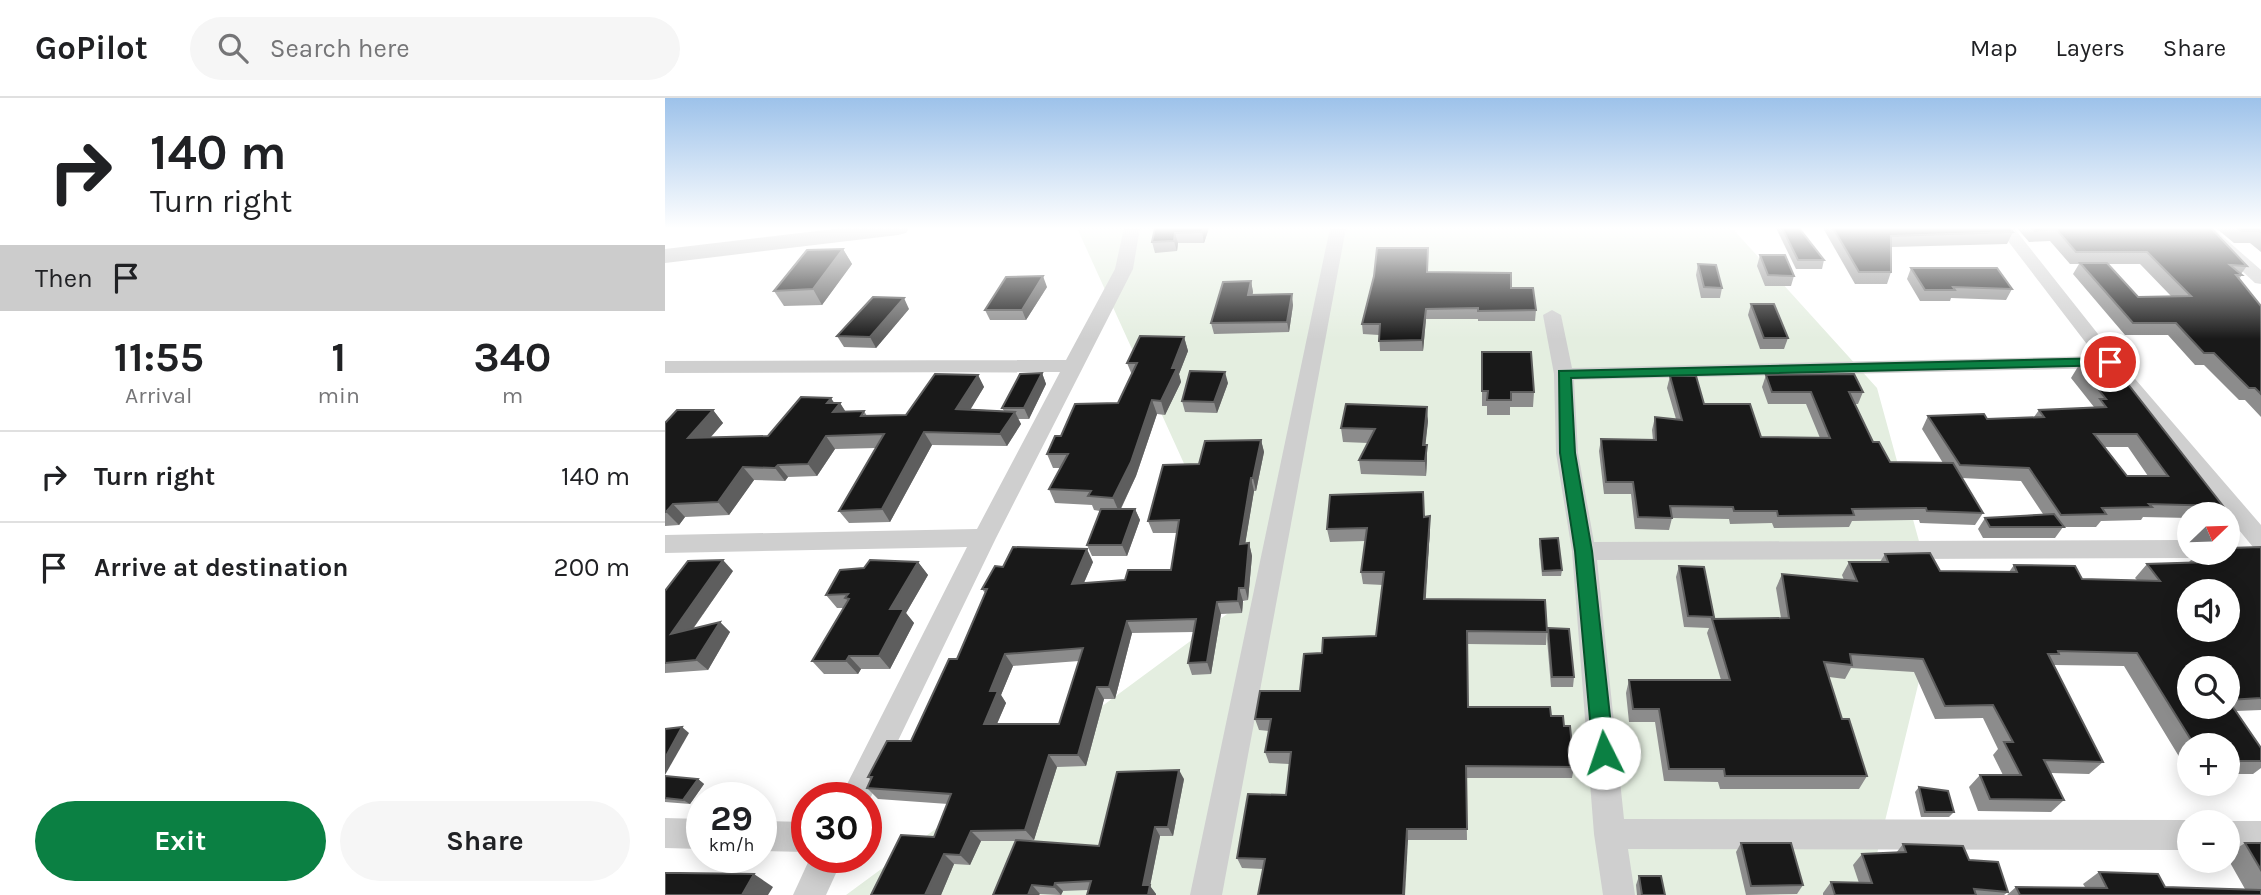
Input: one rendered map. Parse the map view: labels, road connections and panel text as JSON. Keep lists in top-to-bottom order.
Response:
{
  "north": "top right",
  "page": {
    "header": "GoPilot",
    "search": "Search here",
    "nav": ["Map", "Layers", "Share"],
    "turn": ["140 m", "Turn right"],
    "then": "Then",
    "eta": [
      "11:55",
      "Arrival",
      "1",
      "min",
      "340",
      "m"
    ],
    "list": [
      {
        "name": "Turn right",
        "value": "140 m"
      },
      {
        "name": "Arrive at destination",
        "value": "200 m"
      }
    ],
    "map_buttons": ["+", "−"],
    "speed": "29 km/h",
    "limit": "30",
    "buttons": ["Exit", "Share"]
  }
}
